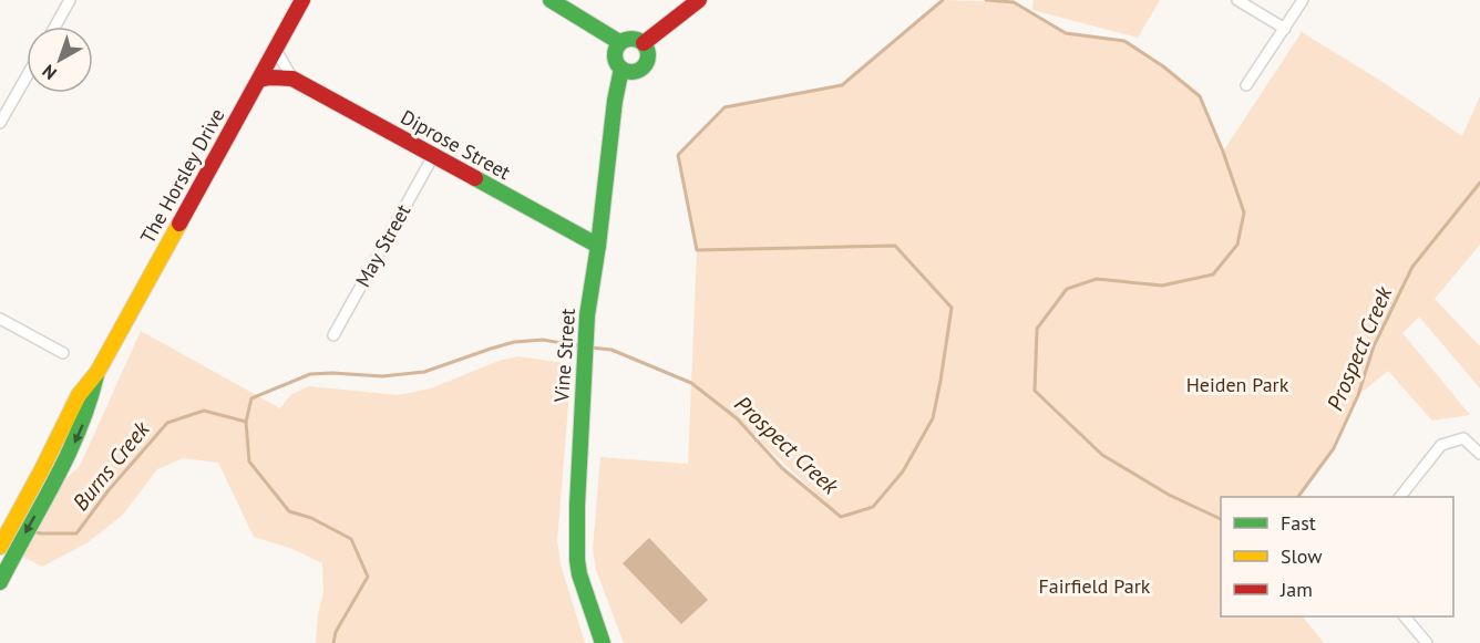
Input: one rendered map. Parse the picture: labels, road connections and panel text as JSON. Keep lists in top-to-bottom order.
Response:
{
  "streets": {
    "main road": ["Diprose Street", "The Horsley Drive", "Vine Street"],
    "street": ["May Street"]
  },
  "crossings": [
    ["Diprose Street", "May Street"],
    ["Diprose Street", "Vine Street"]
  ],
  "water": ["Prospect Creek", "Burns Creek"],
  "parks": ["Heiden Park", "Fairfield Park"],
  "legend": ["Fast", "Slow", "Jam"],
  "north": "bottom left"
}
